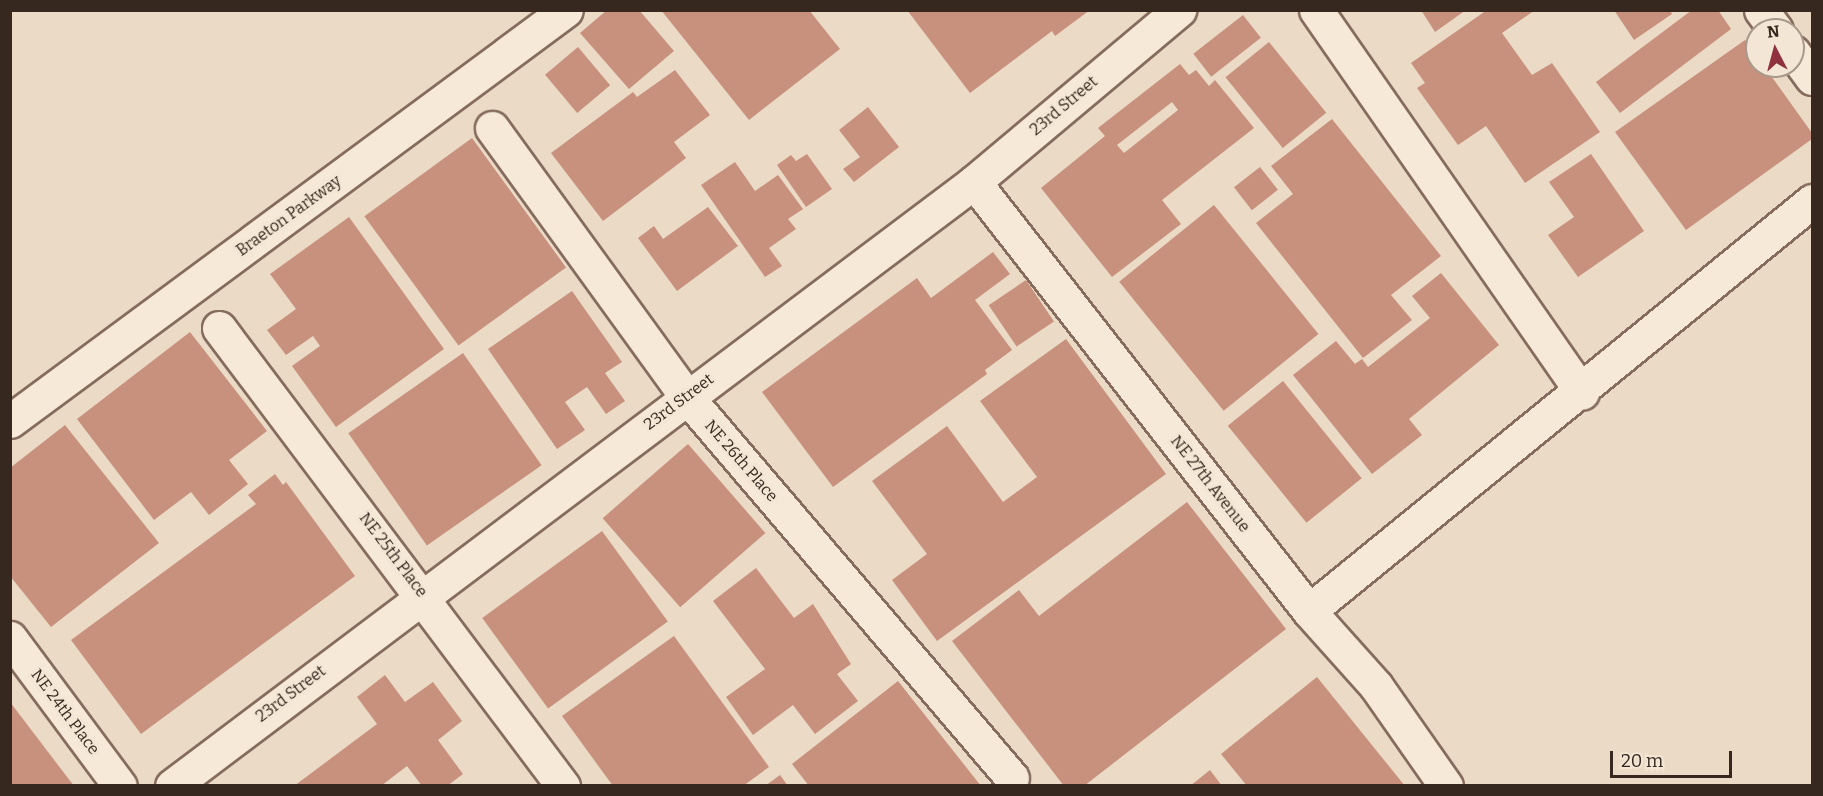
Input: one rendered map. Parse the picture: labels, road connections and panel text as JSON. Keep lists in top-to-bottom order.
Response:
{
  "streets": {
    "street": [
      "23rd Street",
      "Braeton Parkway",
      "NE 26th Place",
      "NE 27th Avenue",
      "NE 25th Place",
      "NE 24th Place"
    ]
  },
  "crossings": [
    ["23rd Street", "NE 26th Place"],
    ["23rd Street", "NE 27th Avenue"],
    ["23rd Street", "NE 25th Place"]
  ],
  "scale_bar": "20 m",
  "north": "top"
}
